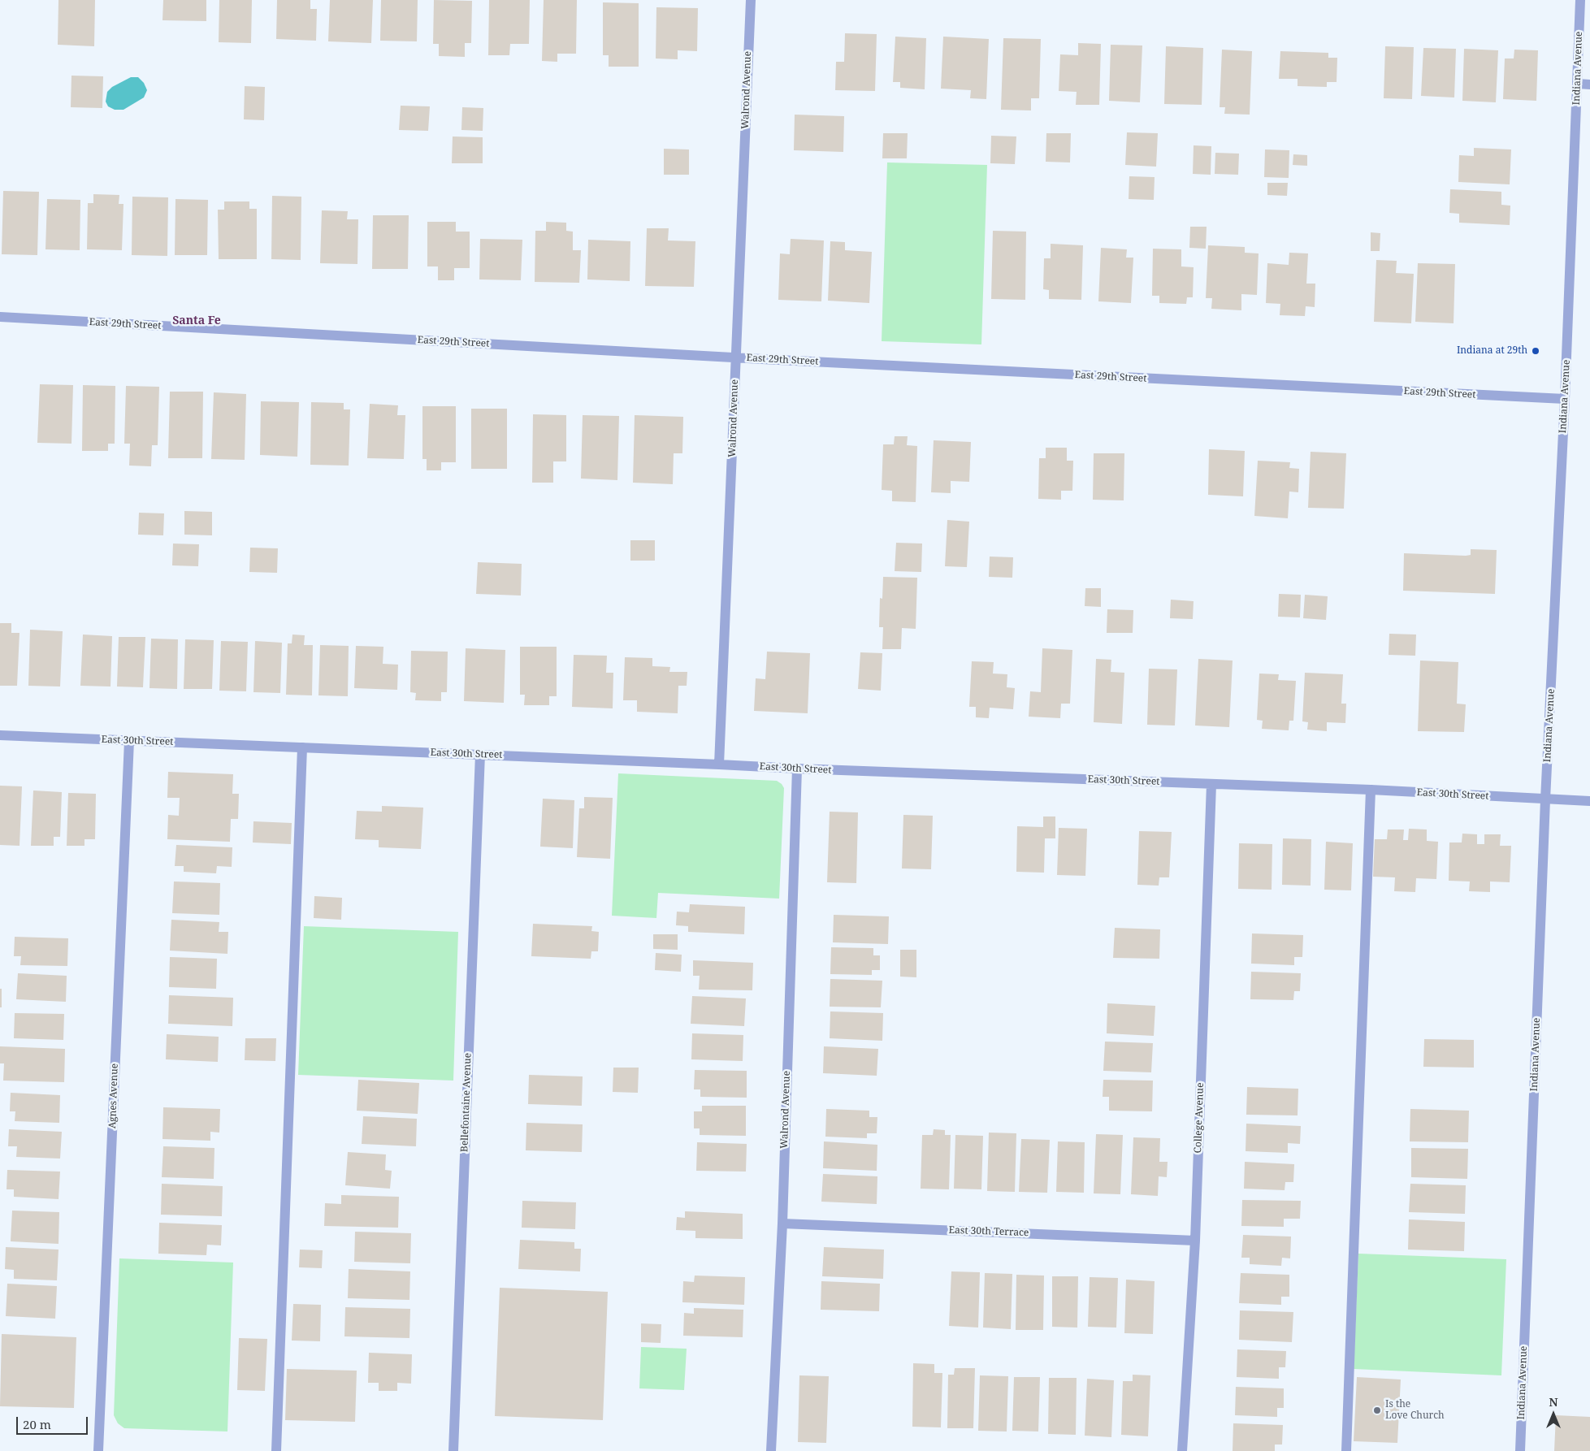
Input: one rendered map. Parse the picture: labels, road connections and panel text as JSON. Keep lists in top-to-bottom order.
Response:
{
  "streets": {
    "street": [
      "Indiana Avenue",
      "Walrond Avenue",
      "East 29th Street",
      "East 30th Street",
      "Agnes Avenue",
      "Bellefontaine Avenue",
      "College Avenue",
      "East 30th Terrace"
    ]
  },
  "crossings": [
    ["Indiana Avenue", "East 29th Street"],
    ["Indiana Avenue", "East 30th Street"],
    ["Walrond Avenue", "East 29th Street"],
    ["Walrond Avenue", "East 30th Street"],
    ["Walrond Avenue", "East 30th Terrace"],
    ["East 30th Street", "Agnes Avenue"],
    ["East 30th Street", "Bellefontaine Avenue"],
    ["East 30th Street", "College Avenue"],
    ["College Avenue", "East 30th Terrace"]
  ],
  "districts": ["Santa Fe"],
  "places": ["Indiana at 29th", "Is the Love Church"],
  "scale_bar": "20 m",
  "north": "top"
}
